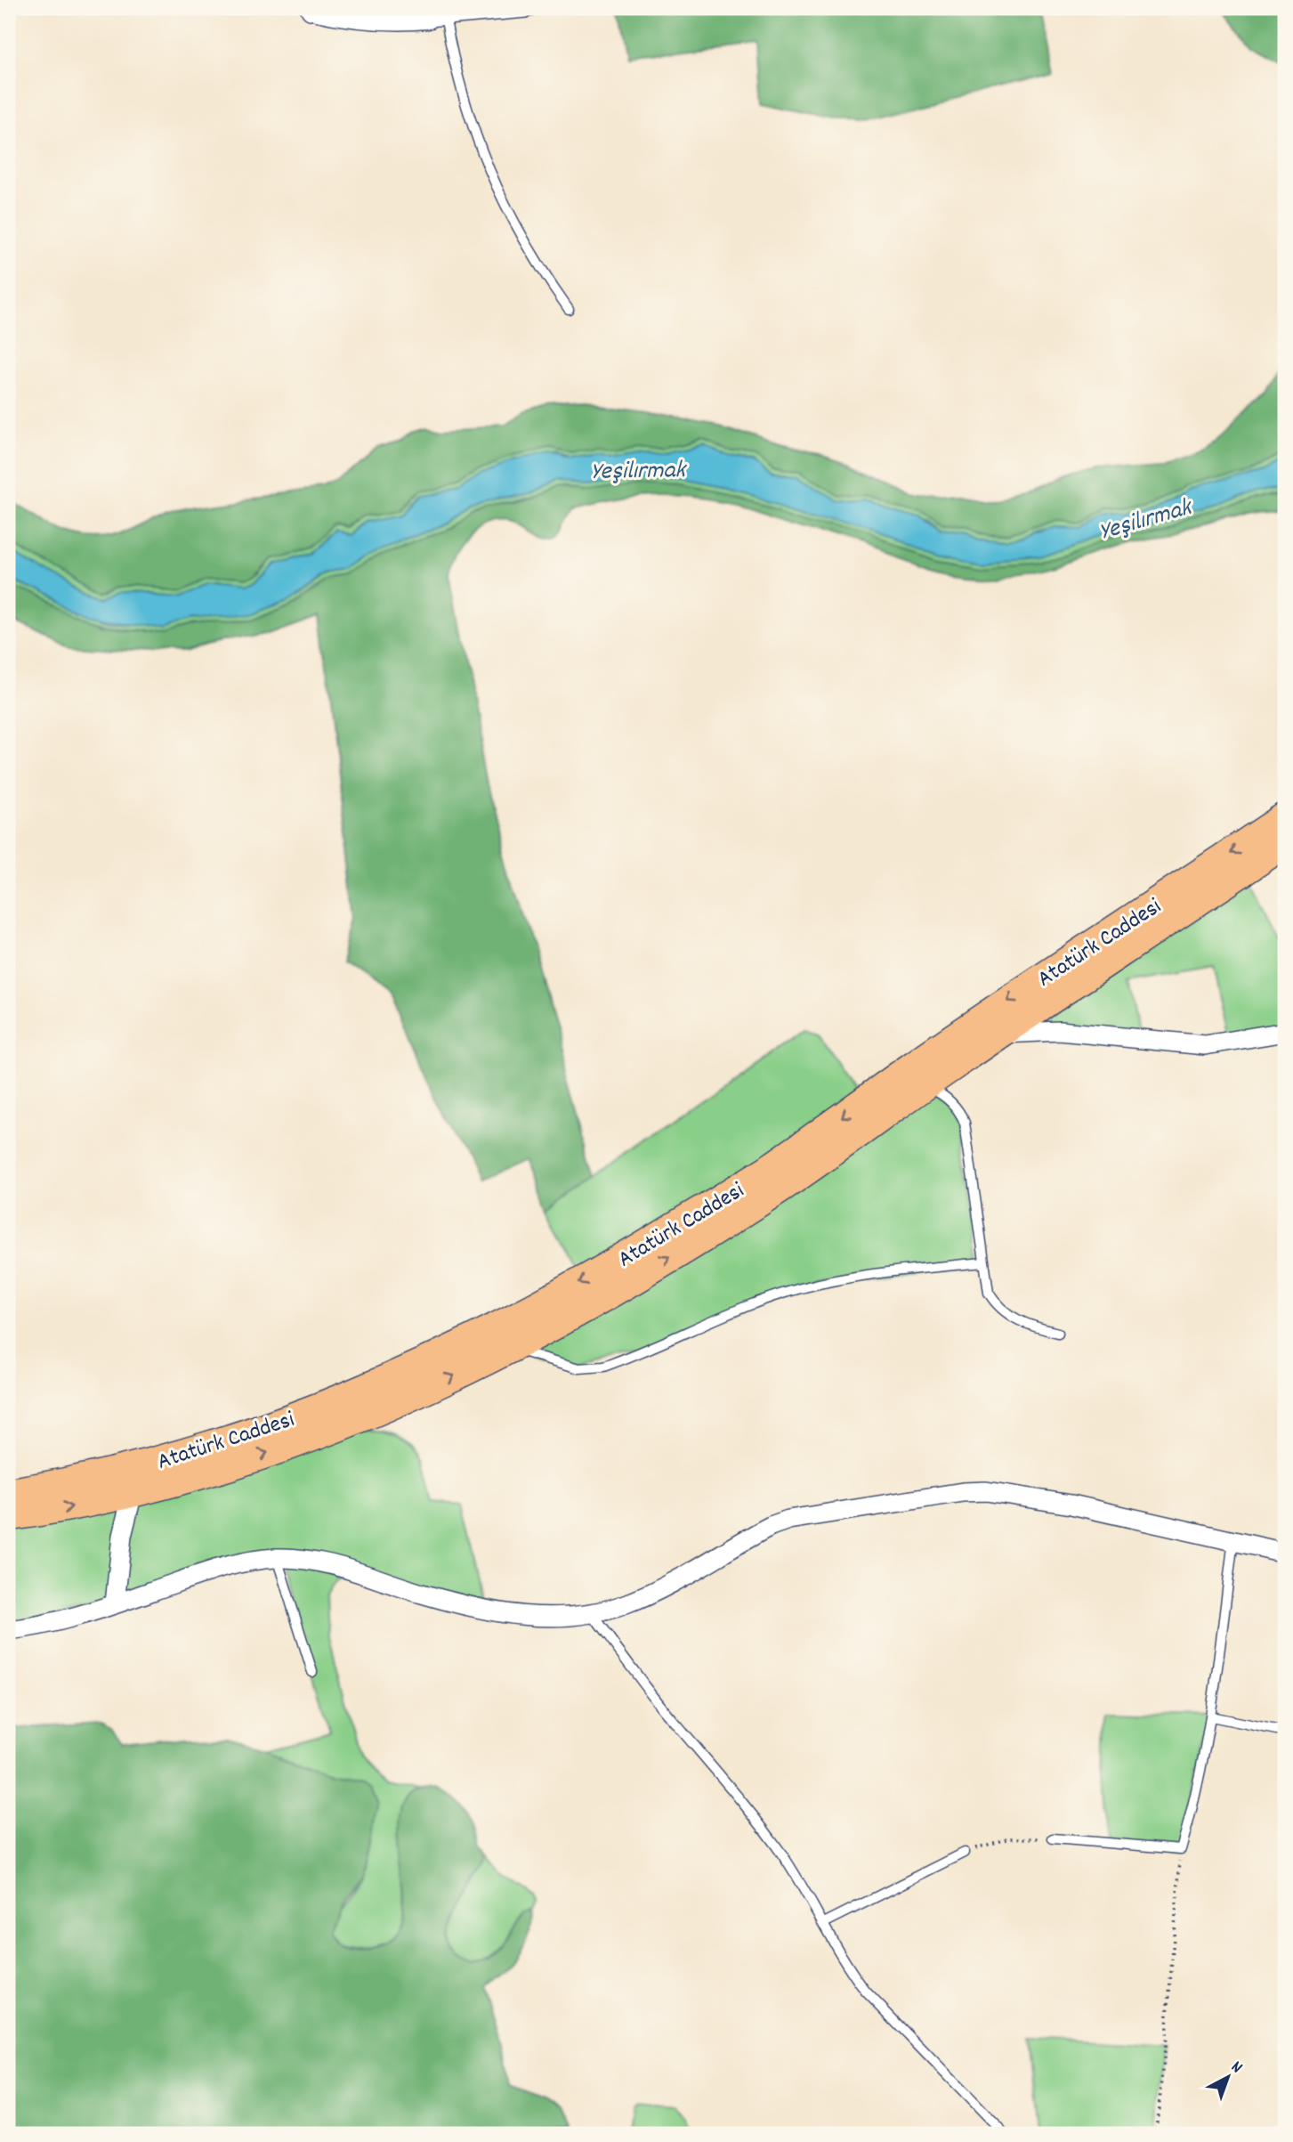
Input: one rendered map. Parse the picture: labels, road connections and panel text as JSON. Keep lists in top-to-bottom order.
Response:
{
  "streets": {
    "highway": ["Atatürk Caddesi"]
  },
  "water": ["Yeşilırmak"],
  "north": "top right"
}
